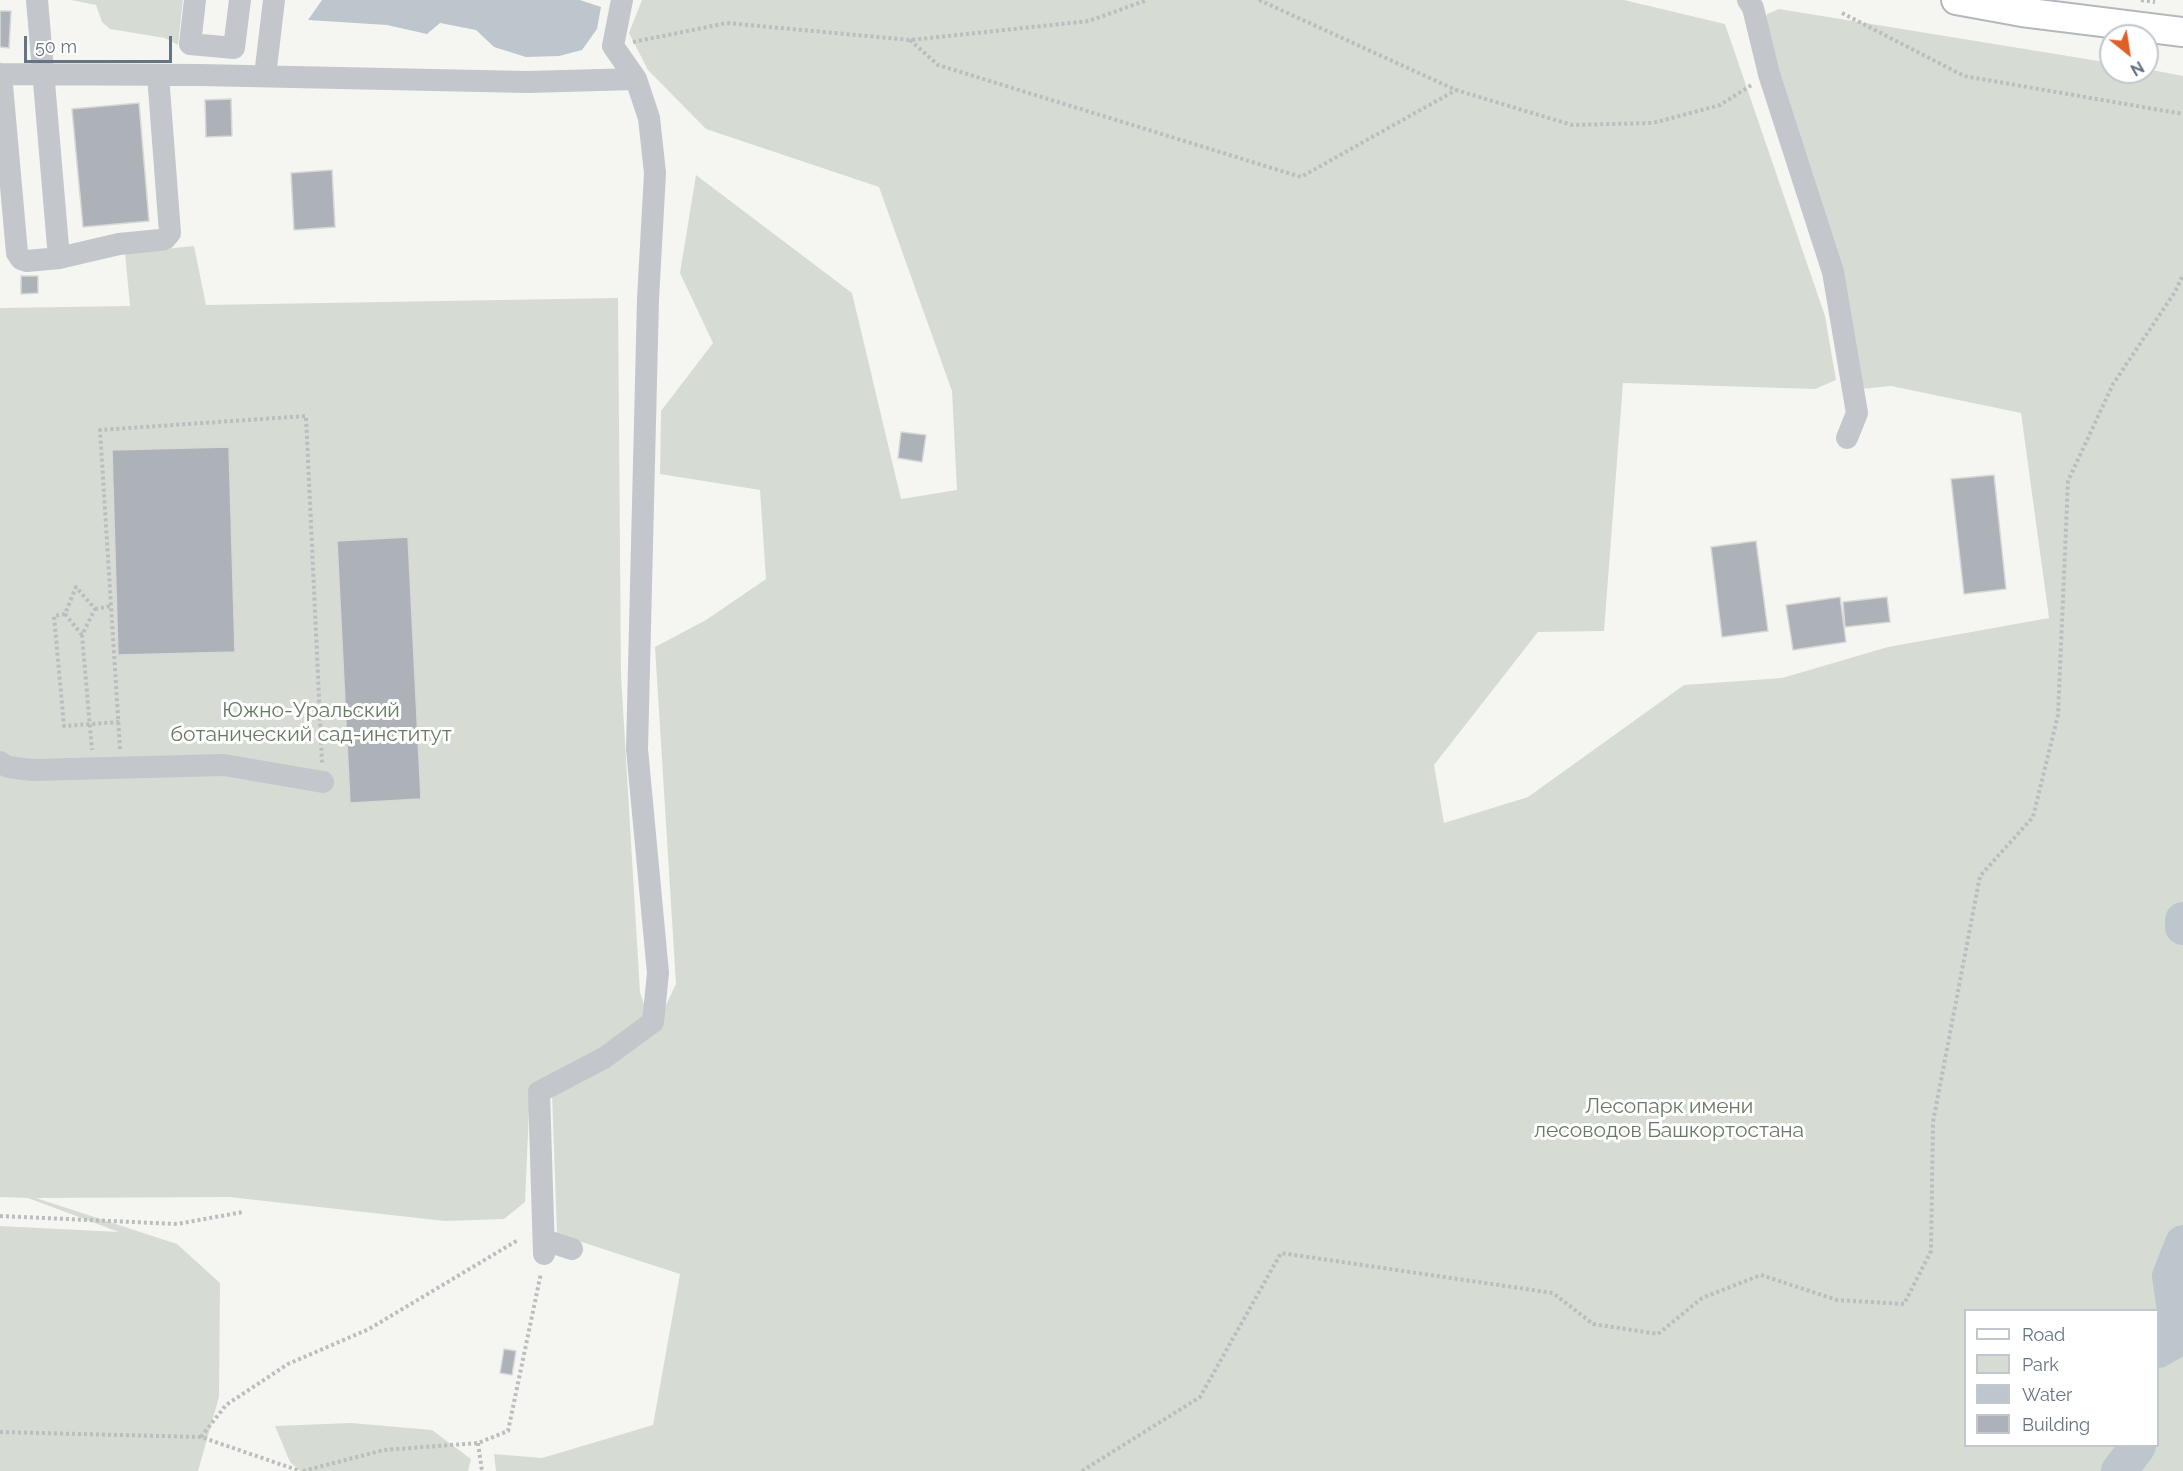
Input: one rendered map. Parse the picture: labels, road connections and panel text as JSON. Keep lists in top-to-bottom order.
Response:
{
  "parks": ["Южно-Уральский ботанический сад-институт", "Лесопарк имени лесоводов Башкортостана"],
  "legend": [
    "Road",
    "Park",
    "Water",
    "Building"
  ],
  "scale_bar": "50 m",
  "north": "bottom right"
}
